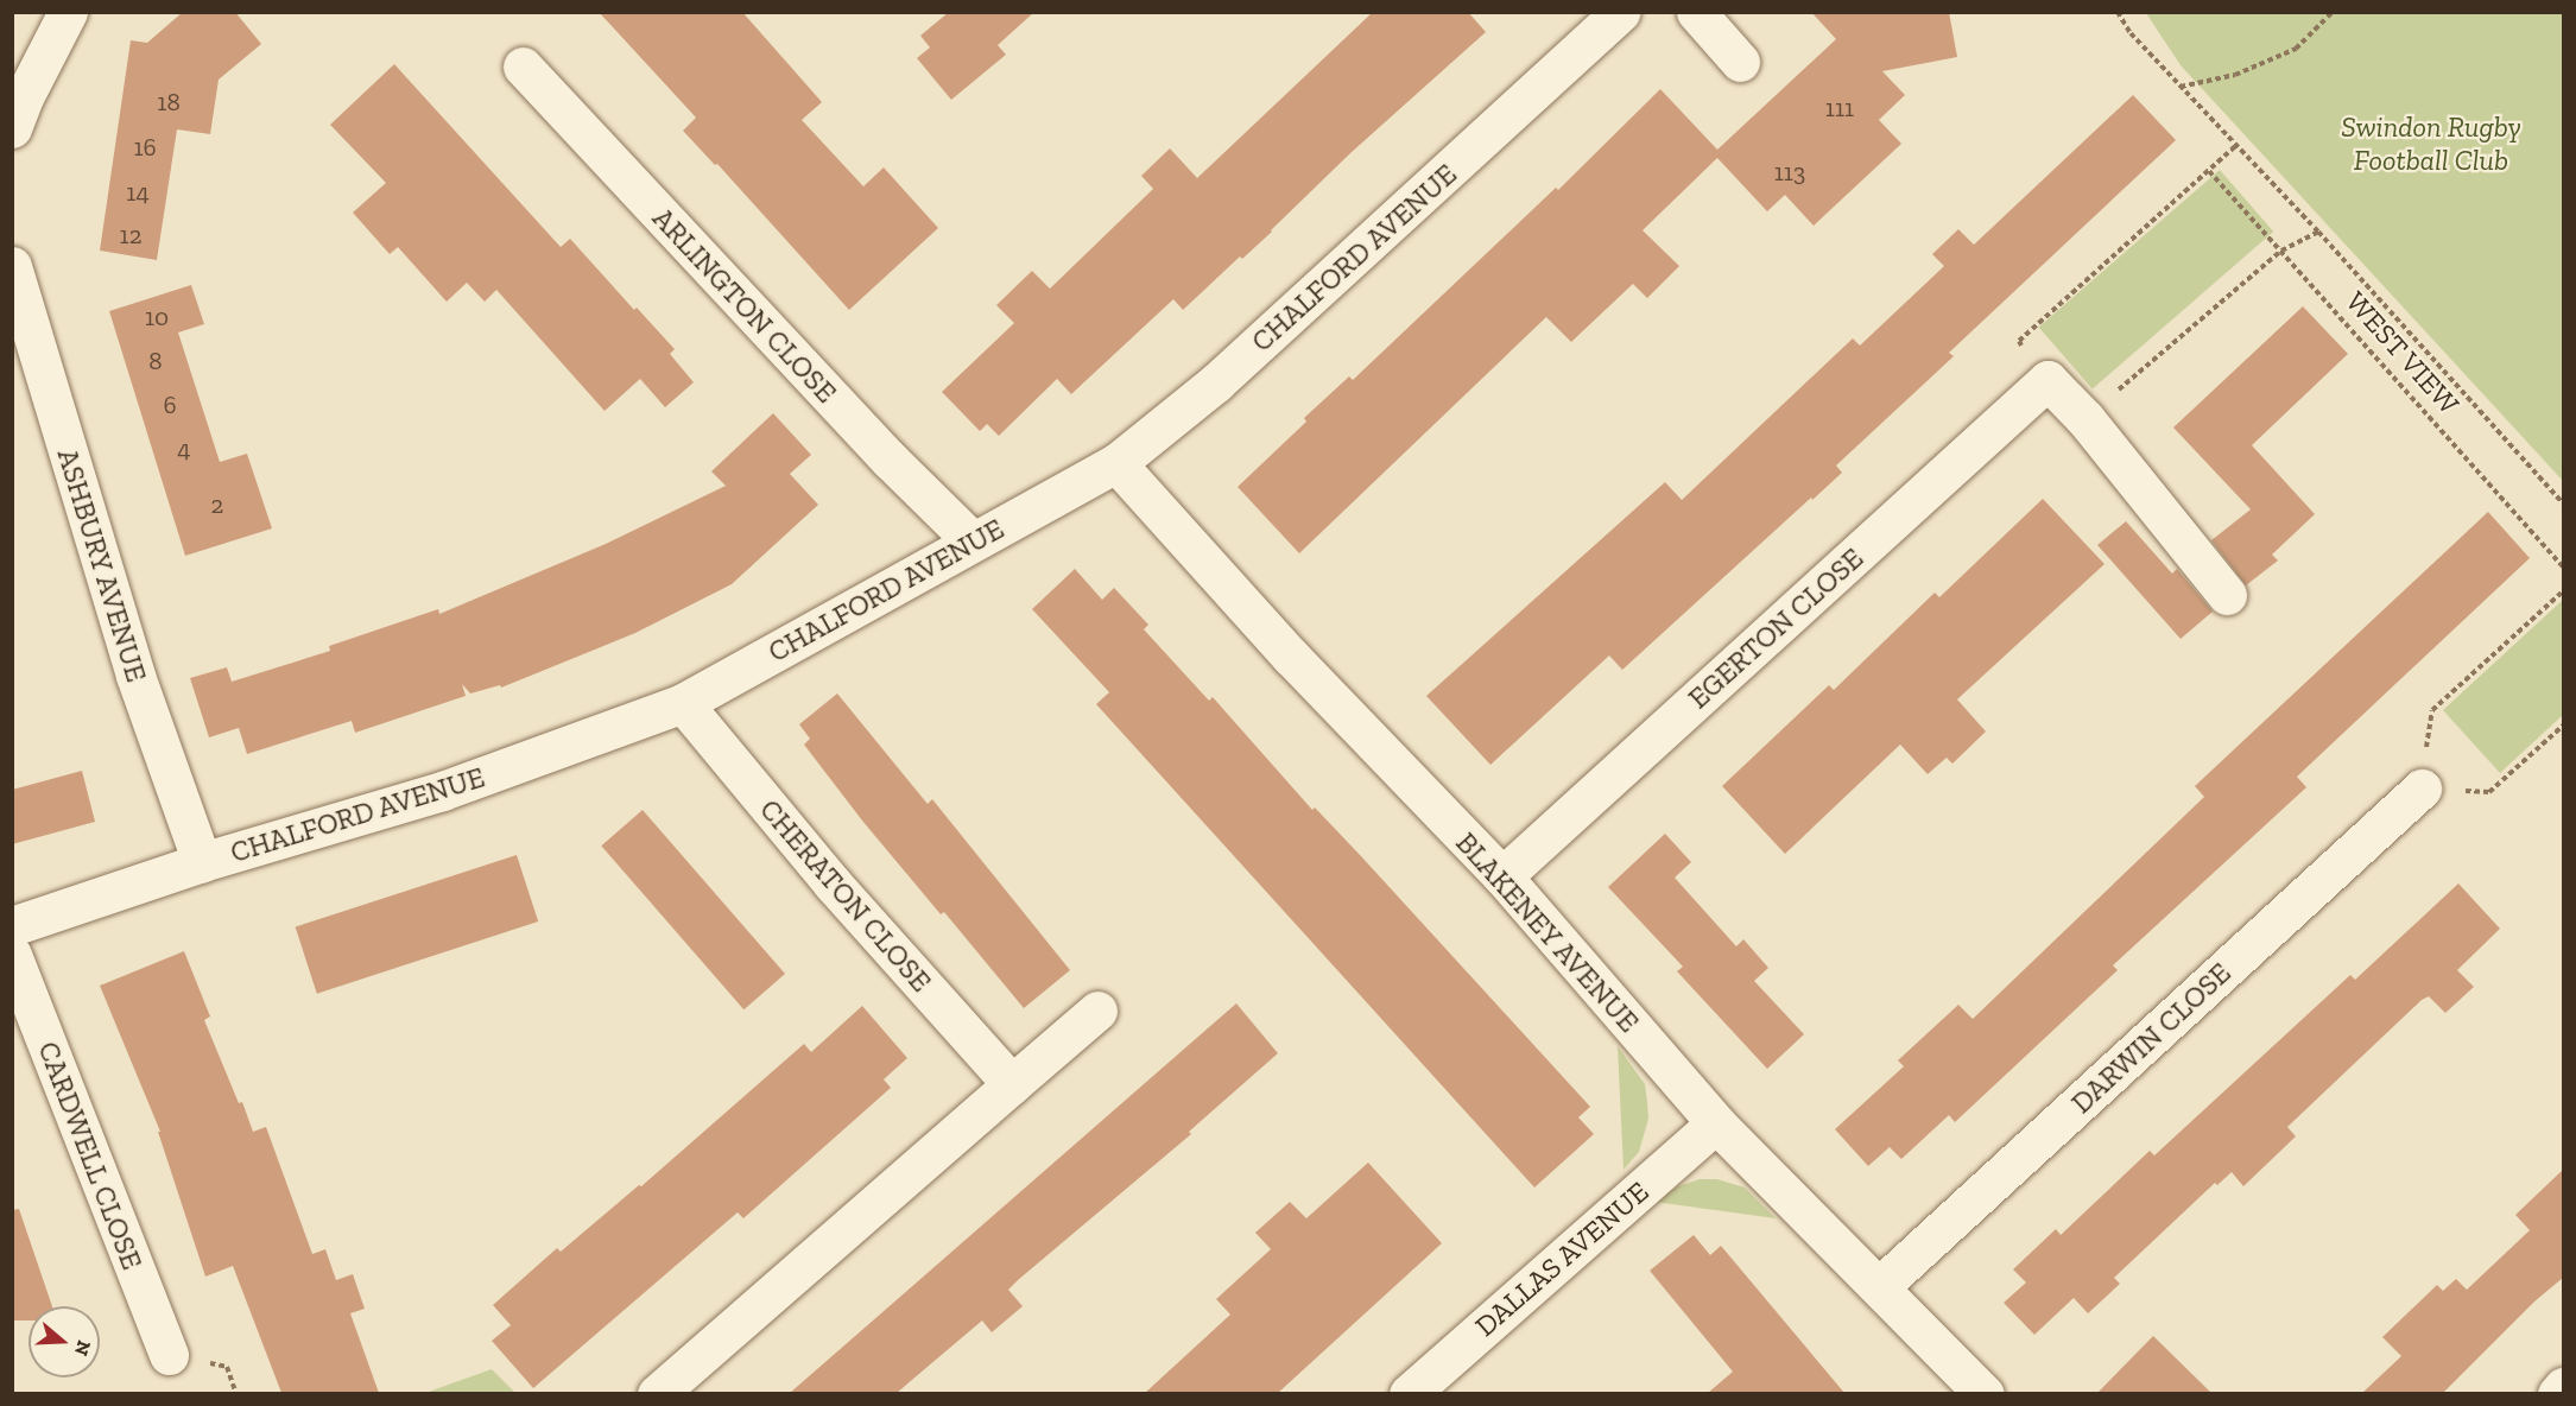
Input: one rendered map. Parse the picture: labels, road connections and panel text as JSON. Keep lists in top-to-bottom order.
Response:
{
  "streets": {
    "street": [
      "CHALFORD AVENUE",
      "ARLINGTON CLOSE",
      "ASHBURY AVENUE",
      "EGERTON CLOSE",
      "CHERATON CLOSE",
      "BLAKENEY AVENUE",
      "DARWIN CLOSE",
      "CARDWELL CLOSE",
      "DALLAS AVENUE"
    ],
    "path": ["WEST VIEW"]
  },
  "crossings": [
    ["CHALFORD AVENUE", "ARLINGTON CLOSE"],
    ["CHALFORD AVENUE", "ASHBURY AVENUE"],
    ["CHALFORD AVENUE", "CHERATON CLOSE"],
    ["CHALFORD AVENUE", "BLAKENEY AVENUE"],
    ["EGERTON CLOSE", "BLAKENEY AVENUE"],
    ["BLAKENEY AVENUE", "DARWIN CLOSE"],
    ["BLAKENEY AVENUE", "DALLAS AVENUE"]
  ],
  "parks": ["Swindon Rugby Football Club"],
  "house_numbers": [
    "18",
    "111",
    "16",
    "113",
    "14",
    "12",
    "10",
    "8",
    "6",
    "4",
    "2"
  ],
  "north": "right"
}
